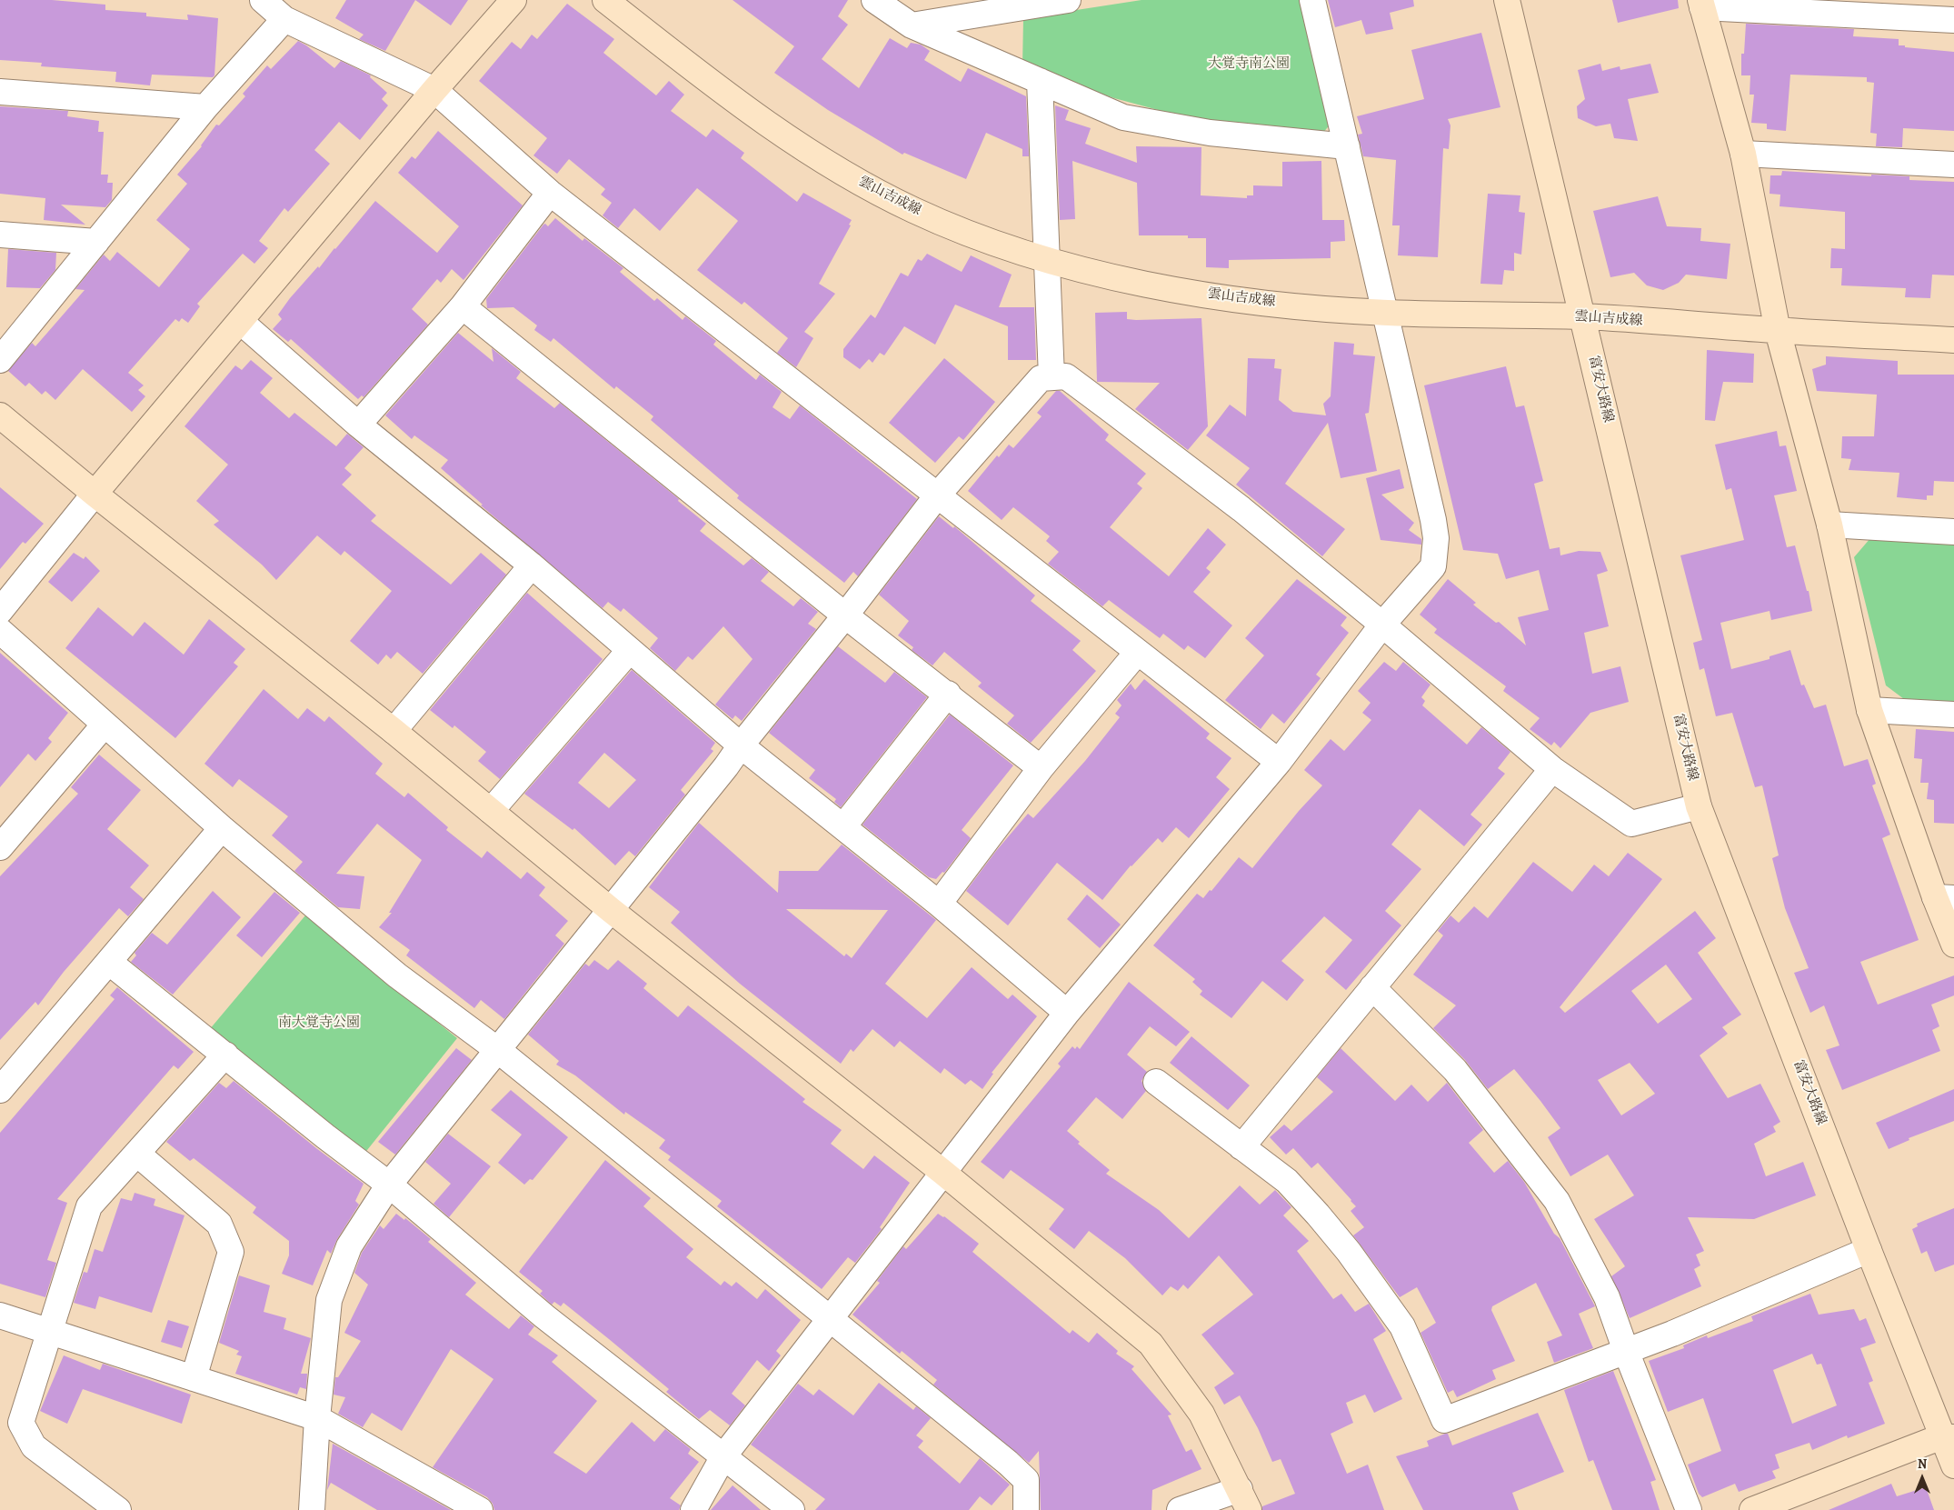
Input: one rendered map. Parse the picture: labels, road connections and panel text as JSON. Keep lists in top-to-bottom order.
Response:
{
  "streets": {
    "street": ["雲山吉成線", "富安大路線"]
  },
  "crossings": [
    ["雲山吉成線", "富安大路線"]
  ],
  "parks": ["大覚寺南公園", "南大覚寺公園"],
  "north": "top"
}
